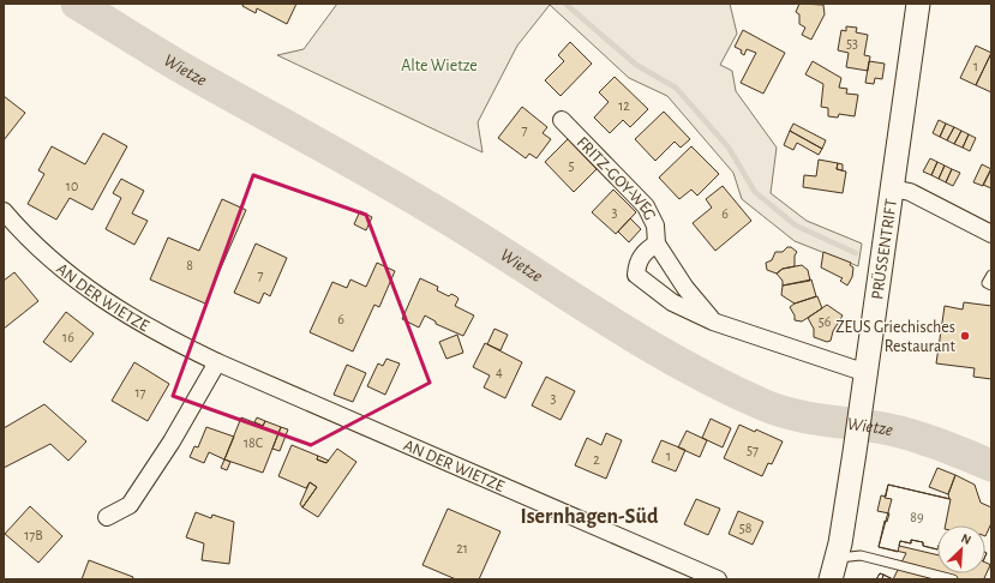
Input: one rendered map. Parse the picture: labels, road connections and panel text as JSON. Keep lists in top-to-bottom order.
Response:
{
  "streets": {
    "main road": ["PRÜSSENTRIFT"],
    "street": ["FRITZ-GOY-WEG", "AN DER WIETZE"]
  },
  "crossings": [
    ["FRITZ-GOY-WEG", "PRÜSSENTRIFT"]
  ],
  "districts": ["Isernhagen-Süd"],
  "water": ["Wietze"],
  "parks": ["Alte Wietze"],
  "places": ["ZEUS Griechisches Restaurant"],
  "house_numbers": [
    "53",
    "1",
    "12",
    "7",
    "5",
    "10",
    "3",
    "6",
    "8",
    "7",
    "6",
    "56",
    "16",
    "4",
    "17",
    "3",
    "18C",
    "57",
    "1",
    "2",
    "89",
    "58",
    "17B",
    "21"
  ],
  "north": "top right"
}
